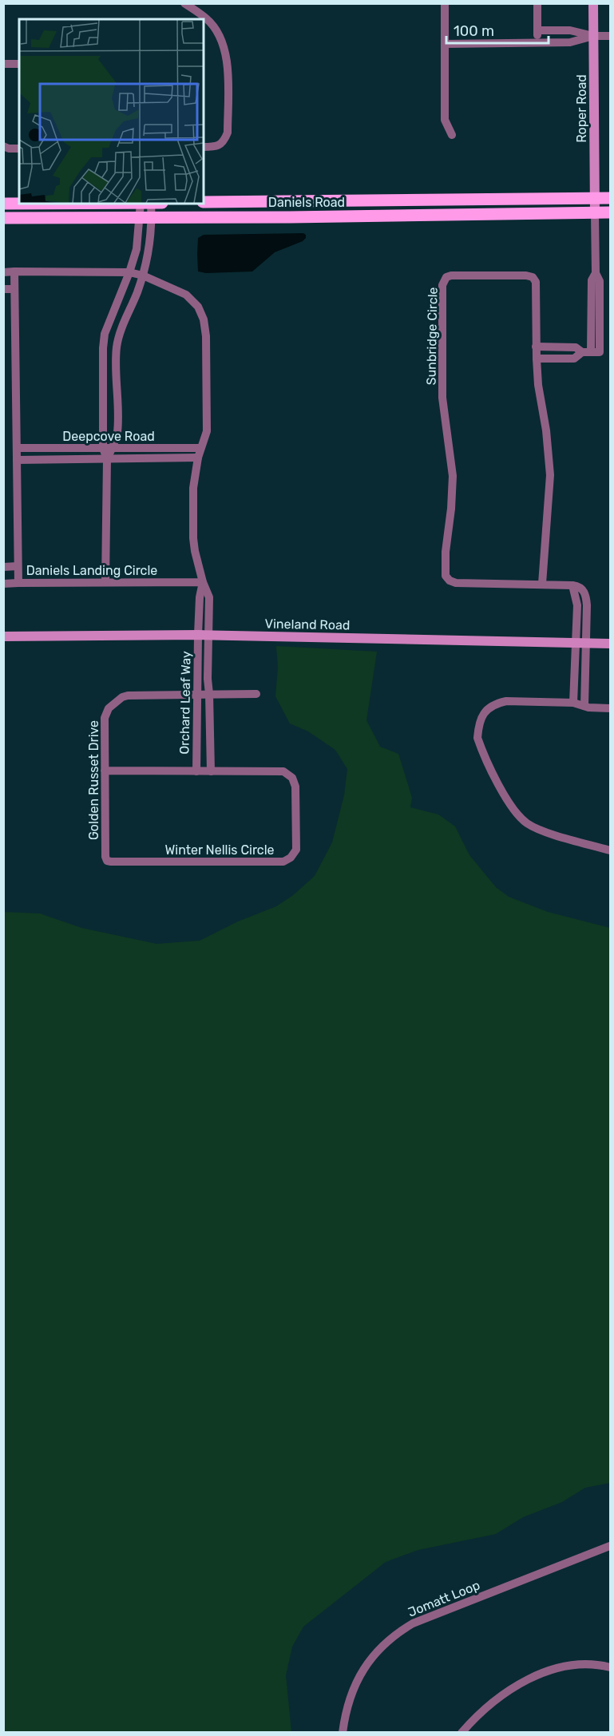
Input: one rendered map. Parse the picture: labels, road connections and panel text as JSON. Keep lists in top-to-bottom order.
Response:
{
  "streets": {
    "main road": ["Roper Road", "Daniels Road", "Vineland Road"],
    "street": [
      "Sunbridge Circle",
      "Deepcove Road",
      "Daniels Landing Circle",
      "Orchard Leaf Way",
      "Golden Russet Drive",
      "Winter Nellis Circle",
      "Jomatt Loop"
    ]
  },
  "crossings": [
    ["Roper Road", "Daniels Road"],
    ["Deepcove Road", "Daniels Landing Circle"],
    ["Vineland Road", "Orchard Leaf Way"],
    ["Orchard Leaf Way", "Golden Russet Drive"],
    ["Orchard Leaf Way", "Winter Nellis Circle"],
    ["Golden Russet Drive", "Winter Nellis Circle"]
  ],
  "scale_bar": "100 m"
}
